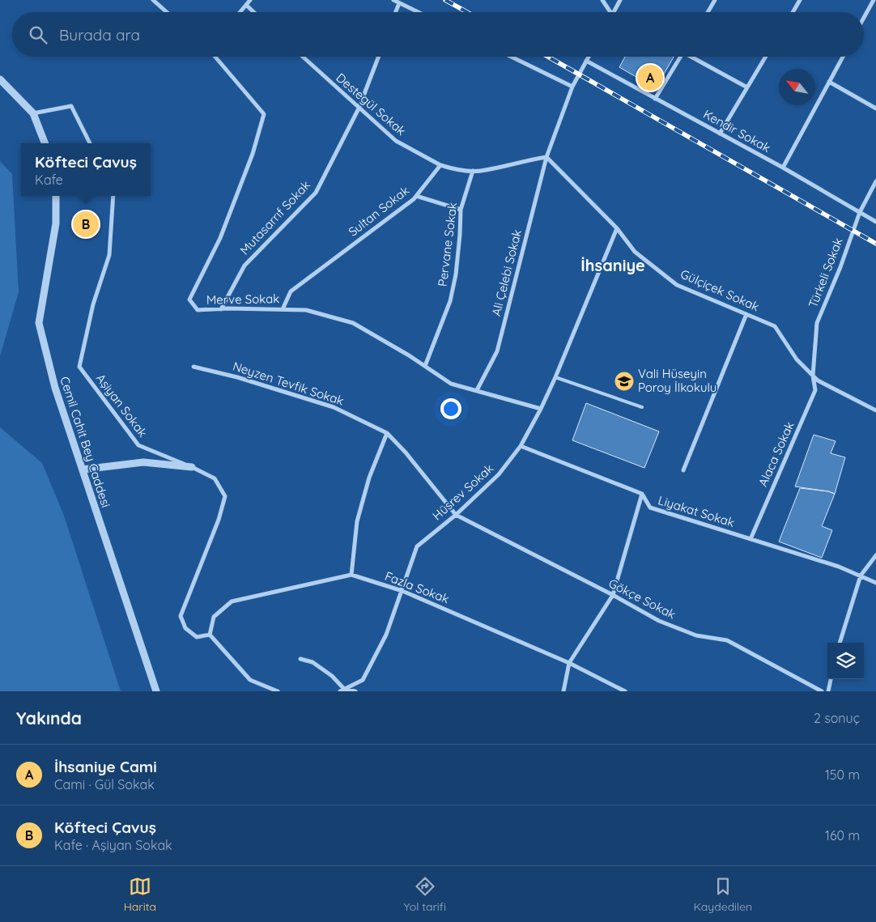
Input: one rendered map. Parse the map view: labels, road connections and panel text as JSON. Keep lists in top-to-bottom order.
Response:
{
  "streets": {
    "street": [
      "Destegül Sokak",
      "Kendir Sokak",
      "Sultan Sokak",
      "Mutasarrıf Sokak",
      "Pervane Sokak",
      "Ali Çelebi Sokak",
      "Türkeli Sokak",
      "Gülçiçek Sokak",
      "Merve Sokak",
      "Neyzen Tevfik Sokak",
      "Aşiyan Sokak",
      "Cemil Cahit Bey Caddesi",
      "Alaca Sokak",
      "Hüsrev Sokak",
      "Liyakat Sokak",
      "Fazla Sokak",
      "Gökçe Sokak"
    ]
  },
  "crossings": [
    ["Destegül Sokak", "Sultan Sokak"],
    ["Destegül Sokak", "Mutasarrıf Sokak"],
    ["Kendir Sokak", "Ali Çelebi Sokak"],
    ["Kendir Sokak", "Türkeli Sokak"],
    ["Sultan Sokak", "Merve Sokak"],
    ["Mutasarrıf Sokak", "Merve Sokak"],
    ["Pervane Sokak", "Merve Sokak"],
    ["Ali Çelebi Sokak", "Gülçiçek Sokak"],
    ["Ali Çelebi Sokak", "Merve Sokak"],
    ["Türkeli Sokak", "Gülçiçek Sokak"],
    ["Türkeli Sokak", "Alaca Sokak"],
    ["Gülçiçek Sokak", "Alaca Sokak"],
    ["Gülçiçek Sokak", "Hüsrev Sokak"],
    ["Merve Sokak", "Hüsrev Sokak"],
    ["Neyzen Tevfik Sokak", "Hüsrev Sokak"],
    ["Neyzen Tevfik Sokak", "Gökçe Sokak"],
    ["Alaca Sokak", "Liyakat Sokak"],
    ["Hüsrev Sokak", "Liyakat Sokak"],
    ["Hüsrev Sokak", "Fazla Sokak"],
    ["Hüsrev Sokak", "Gökçe Sokak"]
  ],
  "districts": ["İhsaniye"],
  "places": {
    "school or university": ["Vali Hüseyin Poroy İlkokulu"]
  },
  "north": "top left",
  "page": {
    "search": "Burada ara",
    "pins": ["A", "B"],
    "popup": ["Köfteci Çavuş", "Kafe"],
    "heading": ["Yakında", "2 sonuç"],
    "list": [
      {
        "mark": "A",
        "name": "İhsaniye Cami",
        "note": "Cami · Gül Sokak",
        "value": "150 m"
      },
      {
        "mark": "B",
        "name": "Köfteci Çavuş",
        "note": "Kafe · Aşiyan Sokak",
        "value": "160 m"
      }
    ],
    "nav": ["Harita", "Yol tarifi", "Kaydedilen"]
  }
}
